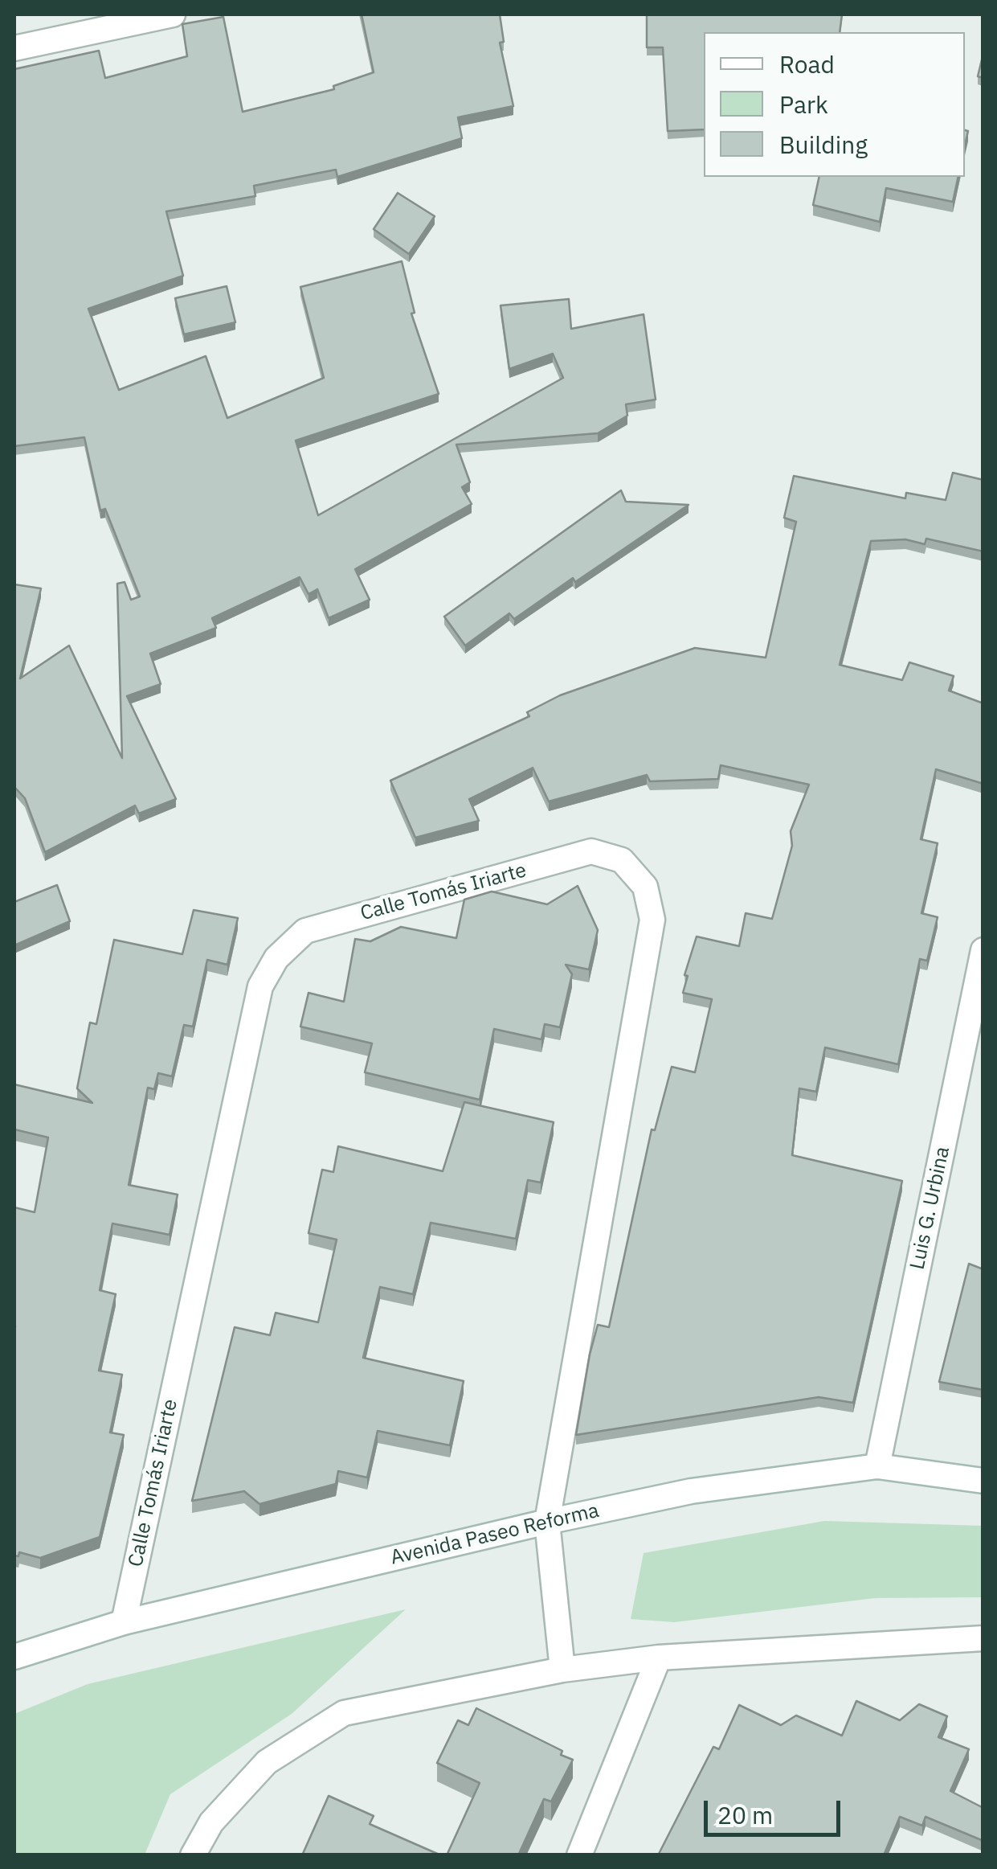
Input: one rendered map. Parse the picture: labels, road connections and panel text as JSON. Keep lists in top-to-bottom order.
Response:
{
  "streets": {
    "street": ["Calle Tomás Iriarte", "Luis G. Urbina", "Avenida Paseo Reforma"]
  },
  "crossings": [
    ["Calle Tomás Iriarte", "Avenida Paseo Reforma"],
    ["Luis G. Urbina", "Avenida Paseo Reforma"]
  ],
  "legend": ["Road", "Park", "Building"],
  "scale_bar": "20 m"
}
